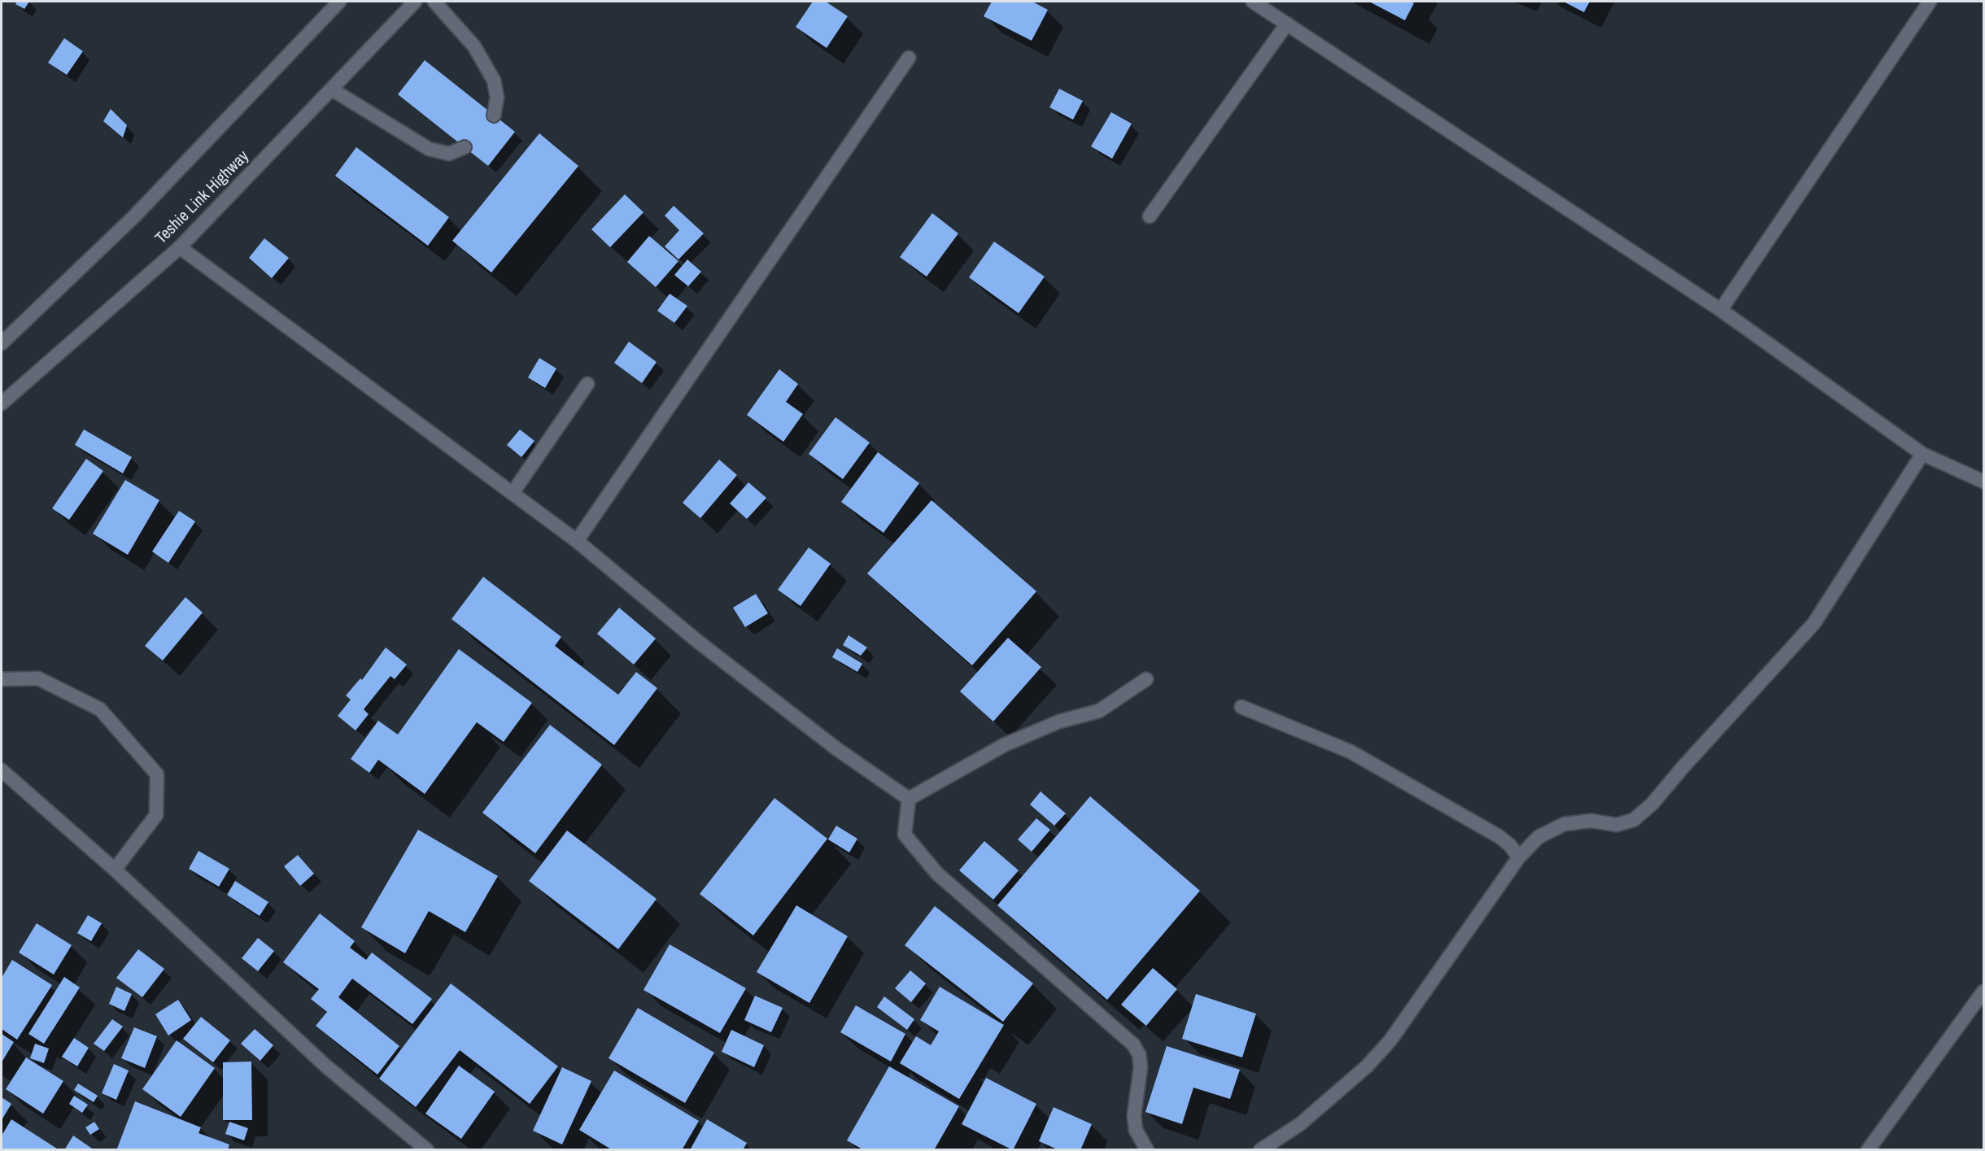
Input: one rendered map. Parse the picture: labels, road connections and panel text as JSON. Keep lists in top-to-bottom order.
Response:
{
  "streets": {
    "street": ["Teshie Link Highway"]
  }
}
